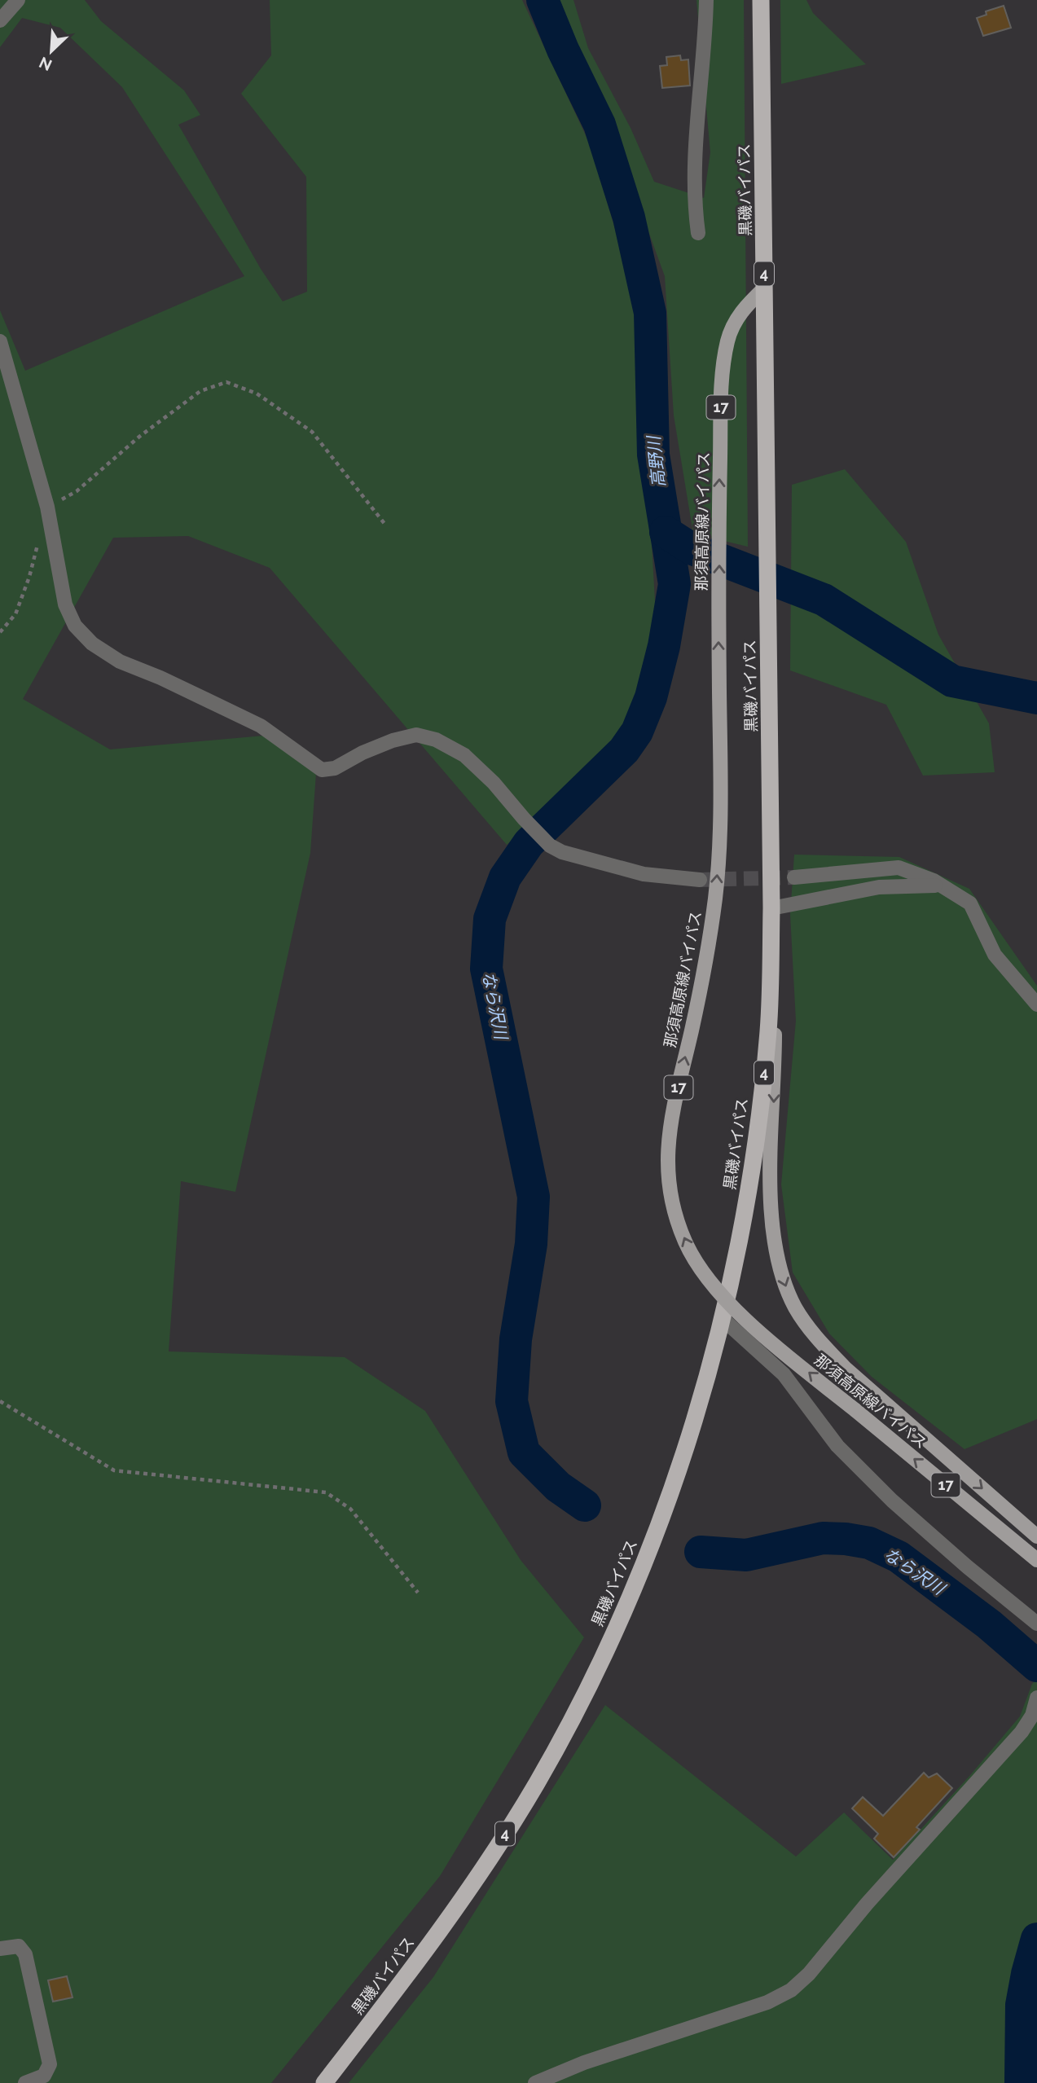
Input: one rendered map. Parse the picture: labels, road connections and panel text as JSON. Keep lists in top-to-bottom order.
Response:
{
  "streets": {
    "highway": ["黒磯バイパス", "4"],
    "main road": ["17", "那須高原線バイパス"]
  },
  "crossings": [
    ["黒磯バイパス", "那須高原線バイパス"]
  ],
  "water": ["高野川", "なら沢川"],
  "north": "bottom left"
}
